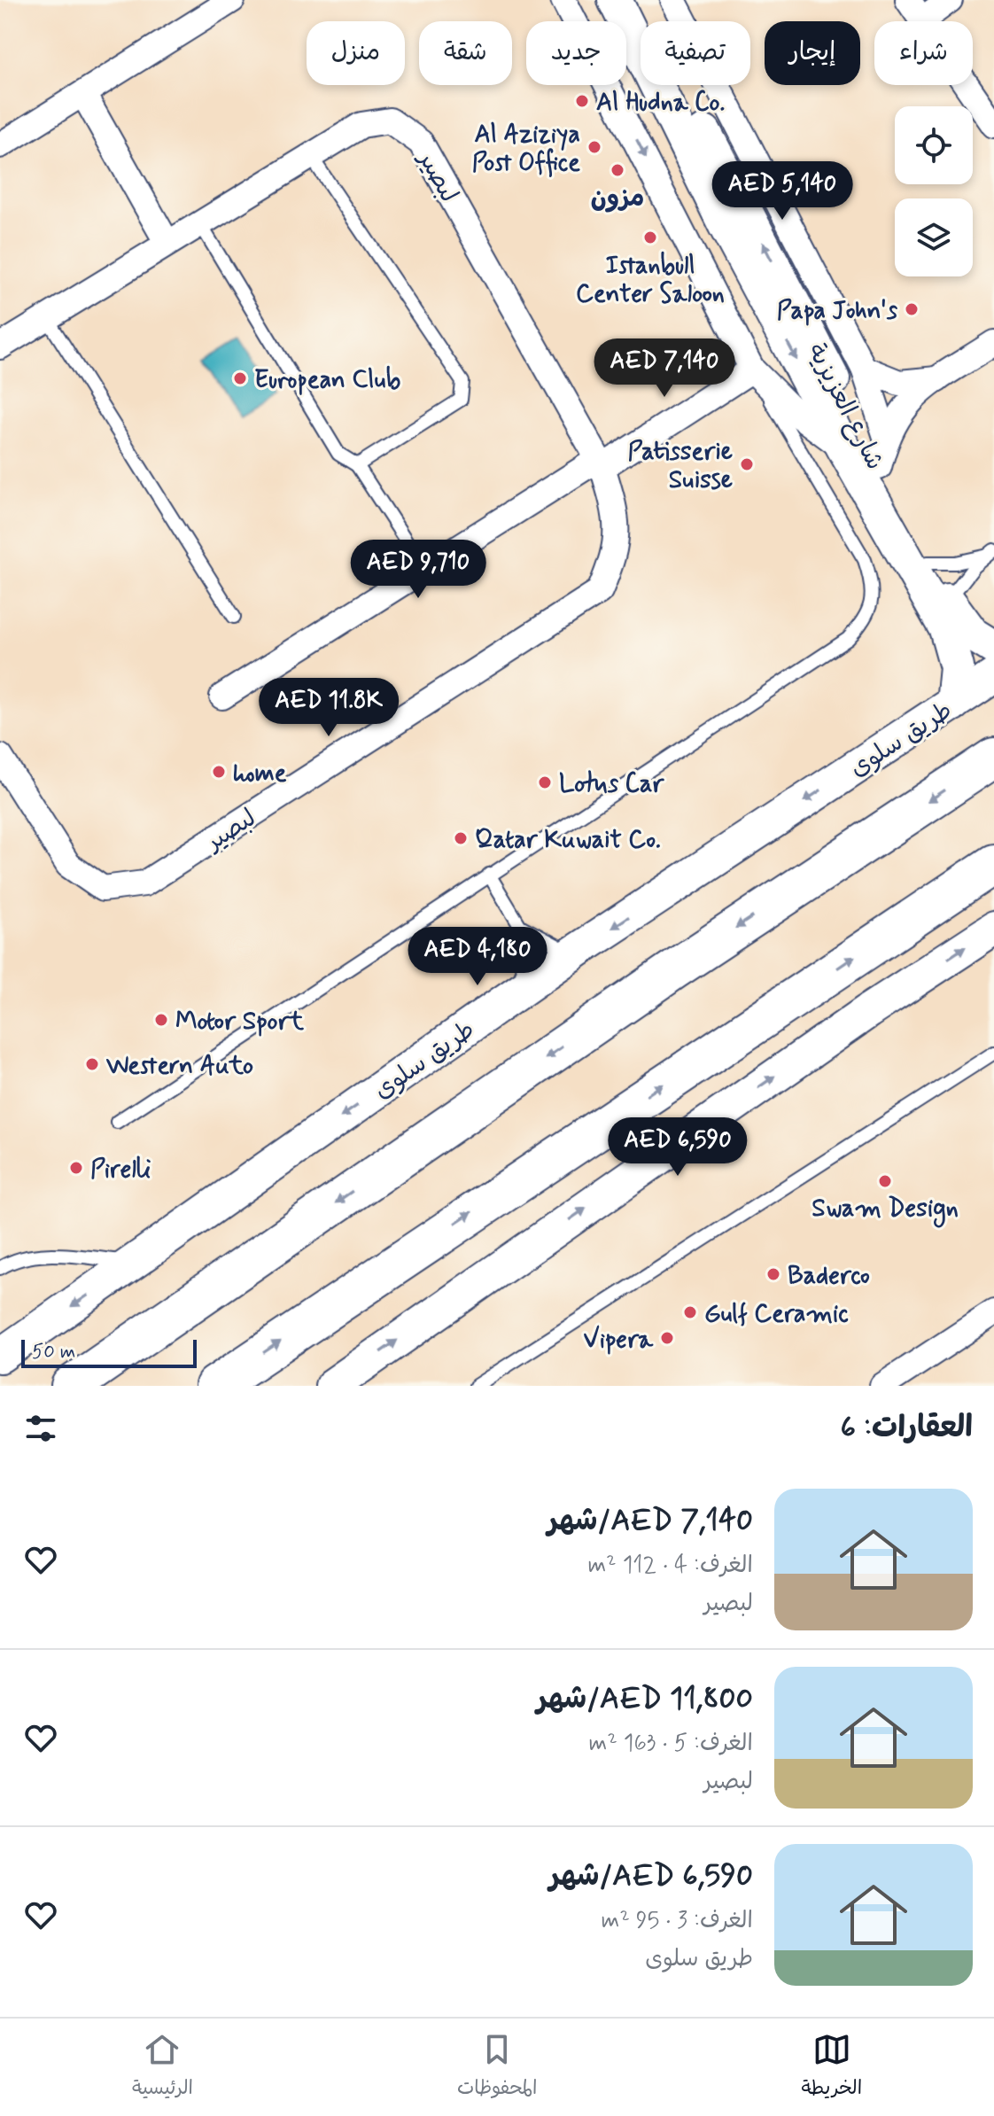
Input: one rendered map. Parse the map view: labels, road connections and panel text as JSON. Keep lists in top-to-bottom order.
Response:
{
  "streets": {
    "main road": ["شارع العزيزية", "طريق سلوى"],
    "street": ["لبصير"]
  },
  "crossings": [
    ["شارع العزيزية", "طريق سلوى"]
  ],
  "places": [
    "Al Hudna Co.",
    "Al Aziziya Post Office",
    "مزون",
    "Istanbull Center Saloon",
    "Papa John's",
    "European Club",
    "Patisserie Suisse",
    "home",
    "Lotus Car",
    "Qatar Kuwait Co.",
    "Motor Sport",
    "Western Auto",
    "Pirelli",
    "Swam Design",
    "Baderco",
    "Gulf Ceramic",
    "Vipera"
  ],
  "scale_bar": "50 m",
  "page": {
    "chip": [
      "شراء",
      "إيجار",
      "تصفية",
      "جديد",
      "شقة",
      "منزل"
    ],
    "price": [
      "AED 5,140",
      "AED 7,140",
      "AED 9,710",
      "AED 11.8K",
      "AED 4,180",
      "AED 6,590"
    ],
    "scale": "50 m",
    "heading": "العقارات: 6",
    "list": [
      {
        "name": "AED 7,140/شهر",
        "note": "الغرف: 4 · 112 m² · لبصير"
      },
      {
        "name": "AED 11,800/شهر",
        "note": "الغرف: 5 · 163 m² · لبصير"
      },
      {
        "name": "AED 6,590/شهر",
        "note": "الغرف: 3 · 95 m² · طريق سلوى"
      }
    ],
    "tabs": ["الخريطة", "المحفوظات", "الرئيسية"]
  }
}
